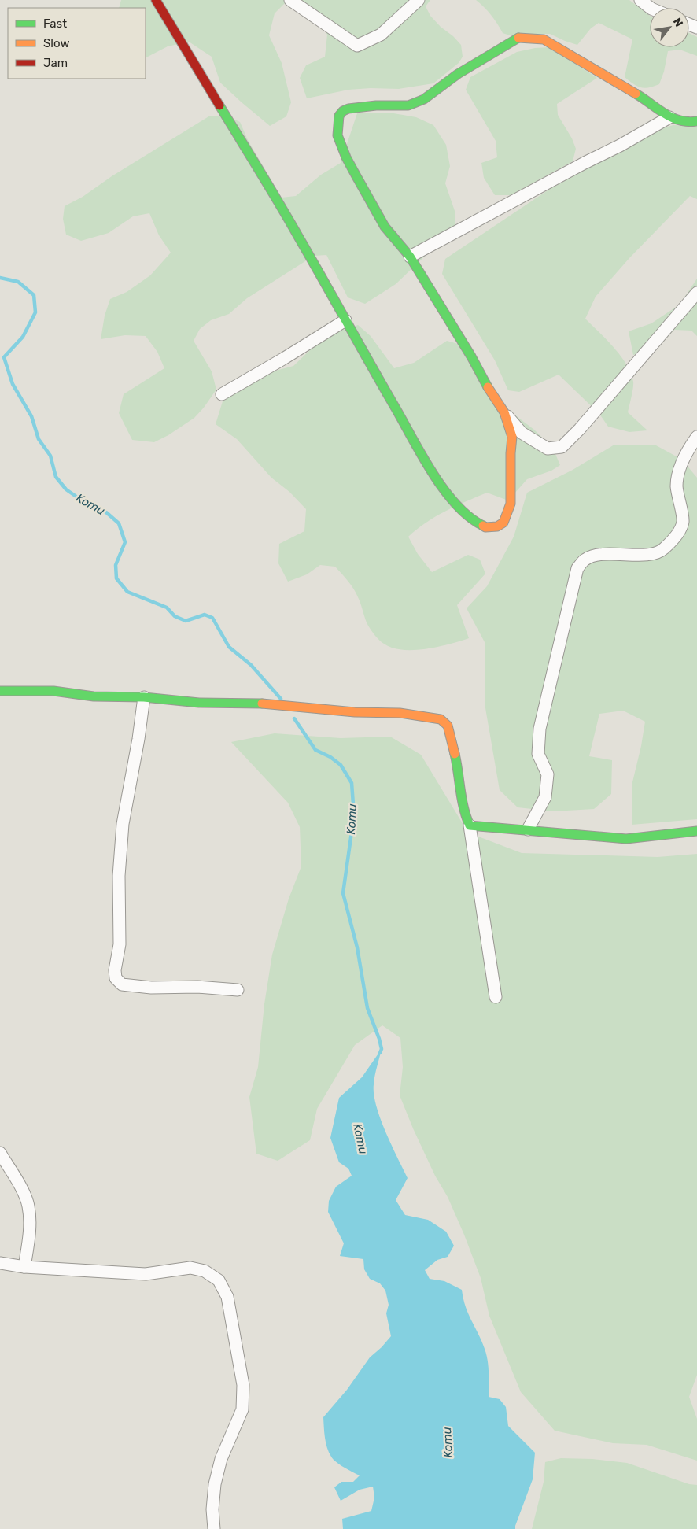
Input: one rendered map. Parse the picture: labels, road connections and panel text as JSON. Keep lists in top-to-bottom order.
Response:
{
  "water": ["Komu"],
  "legend": ["Fast", "Slow", "Jam"],
  "north": "top right"
}
